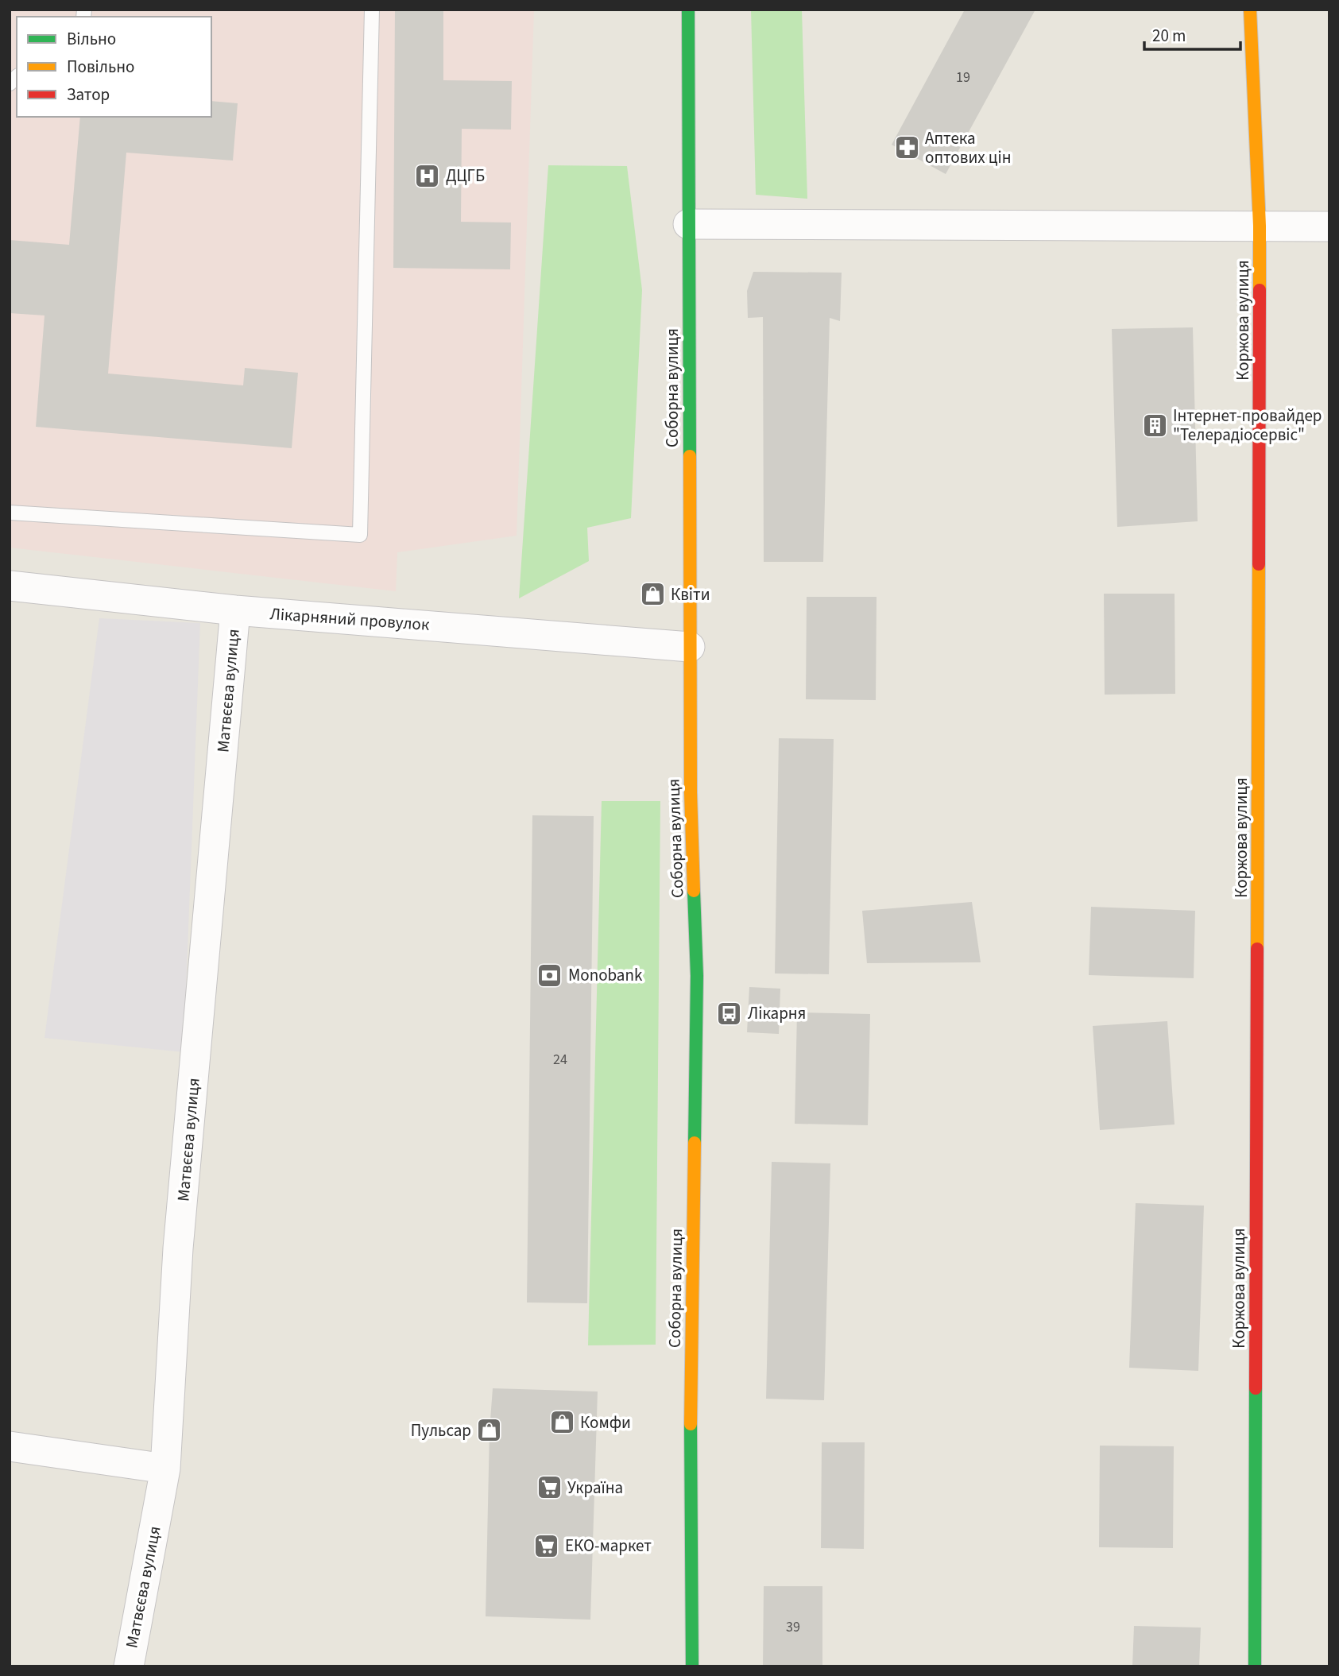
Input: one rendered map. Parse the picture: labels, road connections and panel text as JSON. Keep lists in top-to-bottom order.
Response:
{
  "streets": {
    "street": [
      "Коржова вулиця",
      "Соборна вулиця",
      "Лікарняний провулок",
      "Матвєєва вулиця"
    ]
  },
  "crossings": [
    ["Соборна вулиця", "Лікарняний провулок"],
    ["Лікарняний провулок", "Матвєєва вулиця"]
  ],
  "places": {
    "pharmacy": ["Аптека оптових цін"],
    "hospital": ["ДЦГБ"],
    "building": ["Інтернет-провайдер \"Телерадіосервіс\""],
    "shop": ["Квіти", "Комфи", "Пульсар"],
    "bank": ["Monobank"],
    "bus stop": ["Лікарня"],
    "supermarket": ["Україна", "ЕКО-маркет"]
  },
  "house_numbers": ["19", "24", "39"],
  "legend": ["Вільно", "Повільно", "Затор"],
  "scale_bar": "20 m"
}
